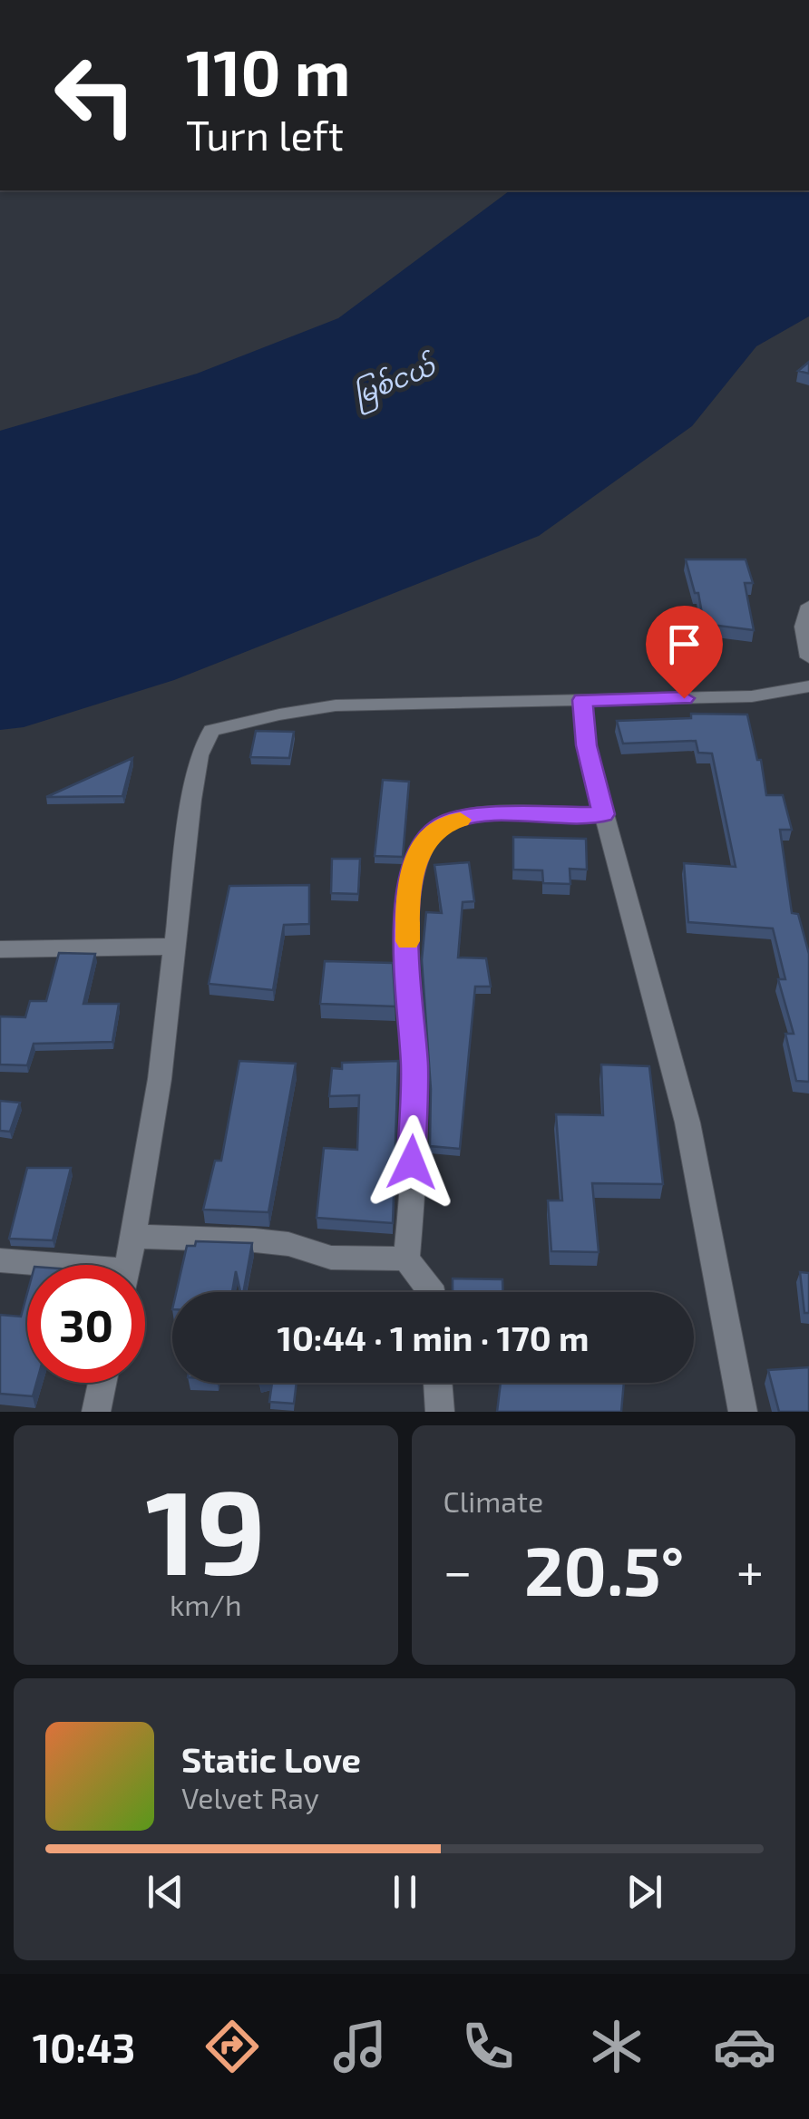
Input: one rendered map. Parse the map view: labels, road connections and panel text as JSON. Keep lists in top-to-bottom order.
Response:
{
  "water": ["မြစ်ငယ်"],
  "page": {
    "turn": ["110 m", "Turn left"],
    "limit": "30",
    "trip": "10:44 · 1 min · 170 m",
    "tile": [
      ["19", "km/h"],
      "Climate"
    ],
    "heat": ["−", "20.5°", "+"],
    "song": ["Static Love", "Velvet Ray"],
    "tabs": "10:43"
  }
}
